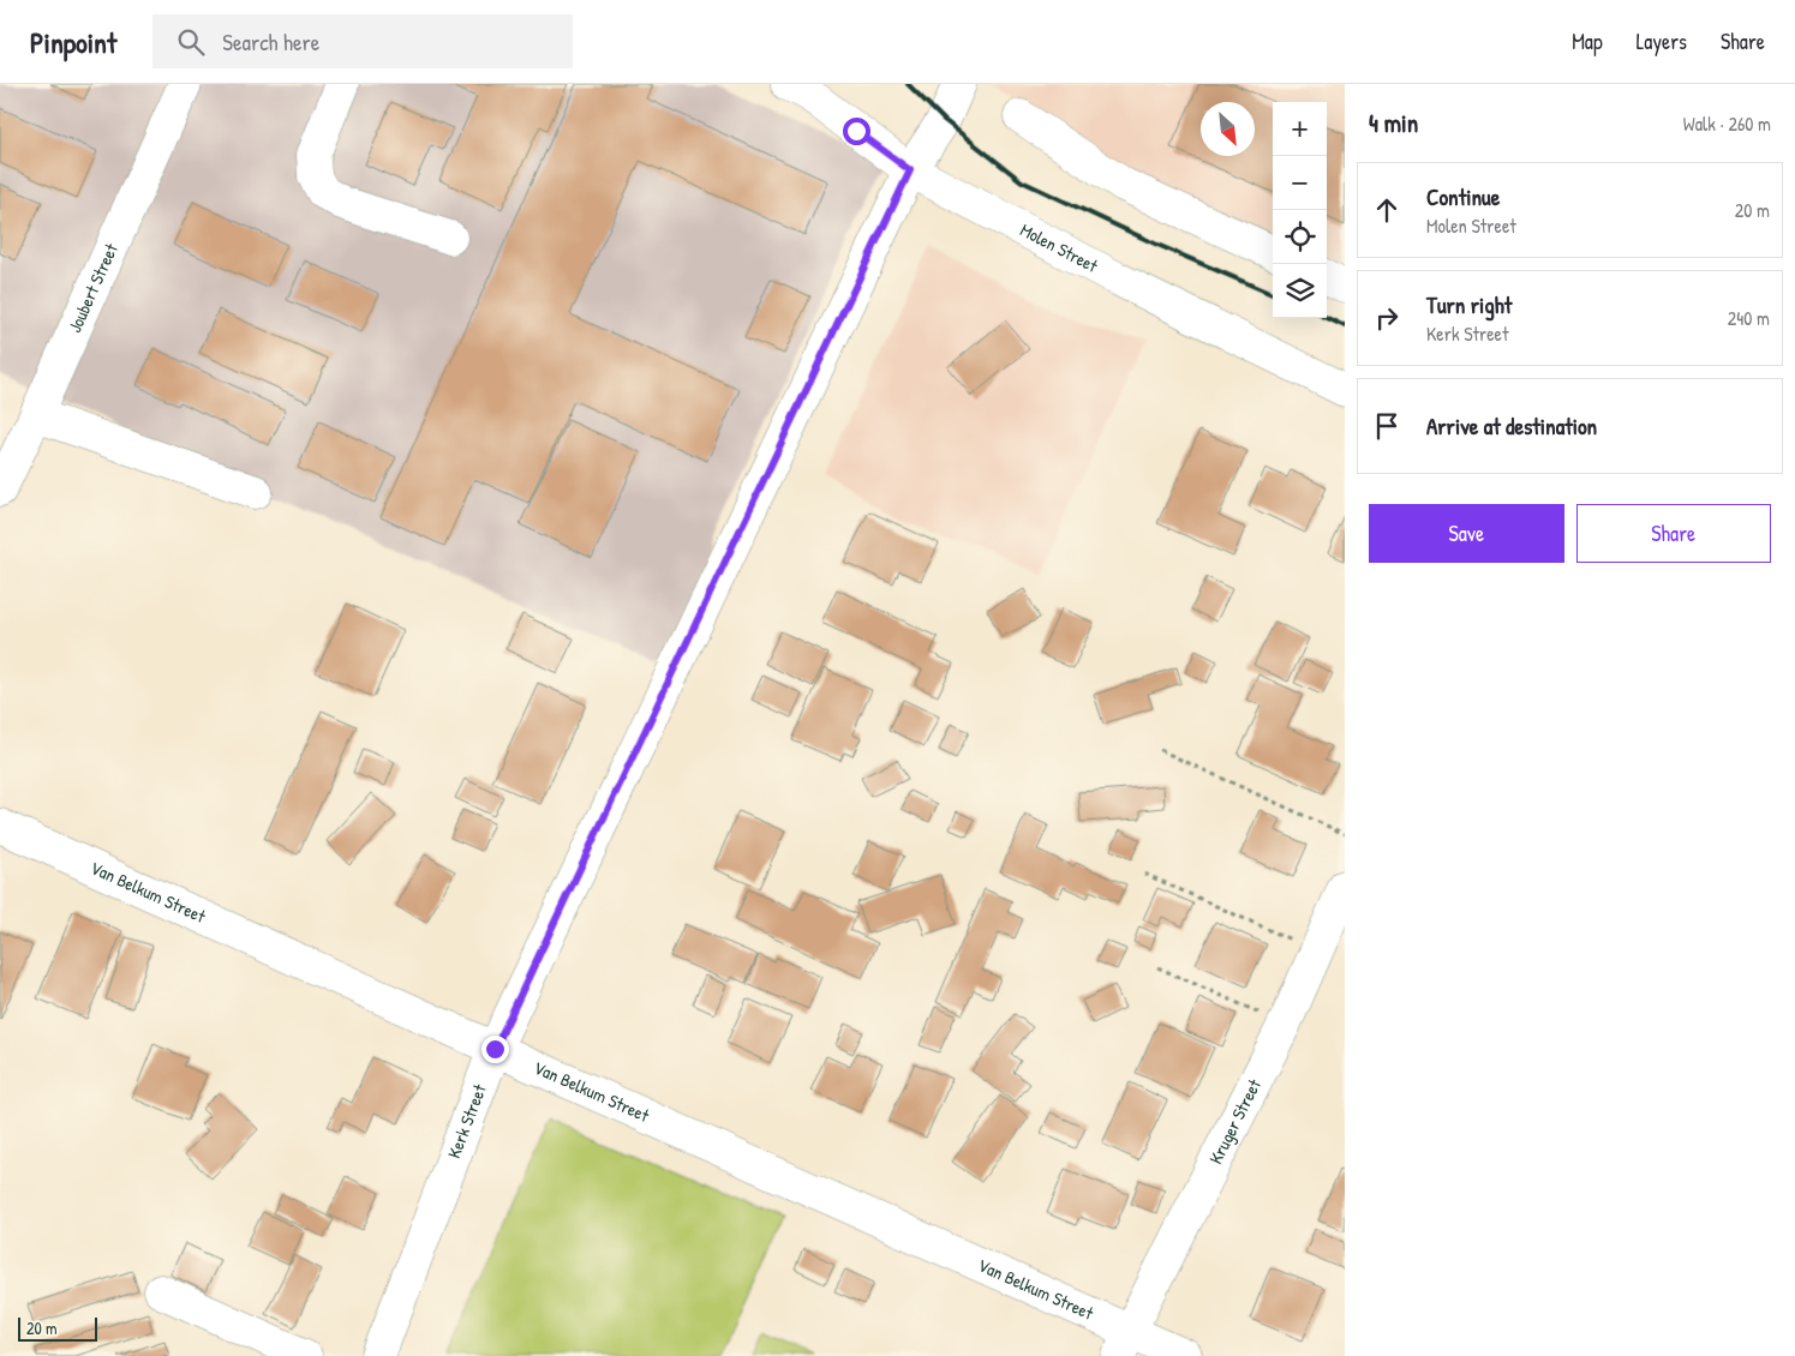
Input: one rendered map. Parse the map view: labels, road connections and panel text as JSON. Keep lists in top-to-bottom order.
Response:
{
  "streets": {
    "street": [
      "Molen Street",
      "Joubert Street",
      "Van Belkum Street",
      "Kerk Street",
      "Kruger Street"
    ]
  },
  "crossings": [
    ["Molen Street", "Kerk Street"],
    ["Van Belkum Street", "Kerk Street"],
    ["Van Belkum Street", "Kruger Street"]
  ],
  "scale_bar": "20 m",
  "north": "bottom right",
  "page": {
    "header": "Pinpoint",
    "search": "Search here",
    "nav": ["Map", "Layers", "Share"],
    "heading": ["4 min", "Walk · 260 m"],
    "map_buttons": ["+", "−"],
    "list": [
      ["Continue", "Molen Street", "20 m"],
      ["Turn right", "Kerk Street", "240 m"],
      "Arrive at destination"
    ],
    "buttons": ["Save", "Share"],
    "scale": "20 m"
  }
}
